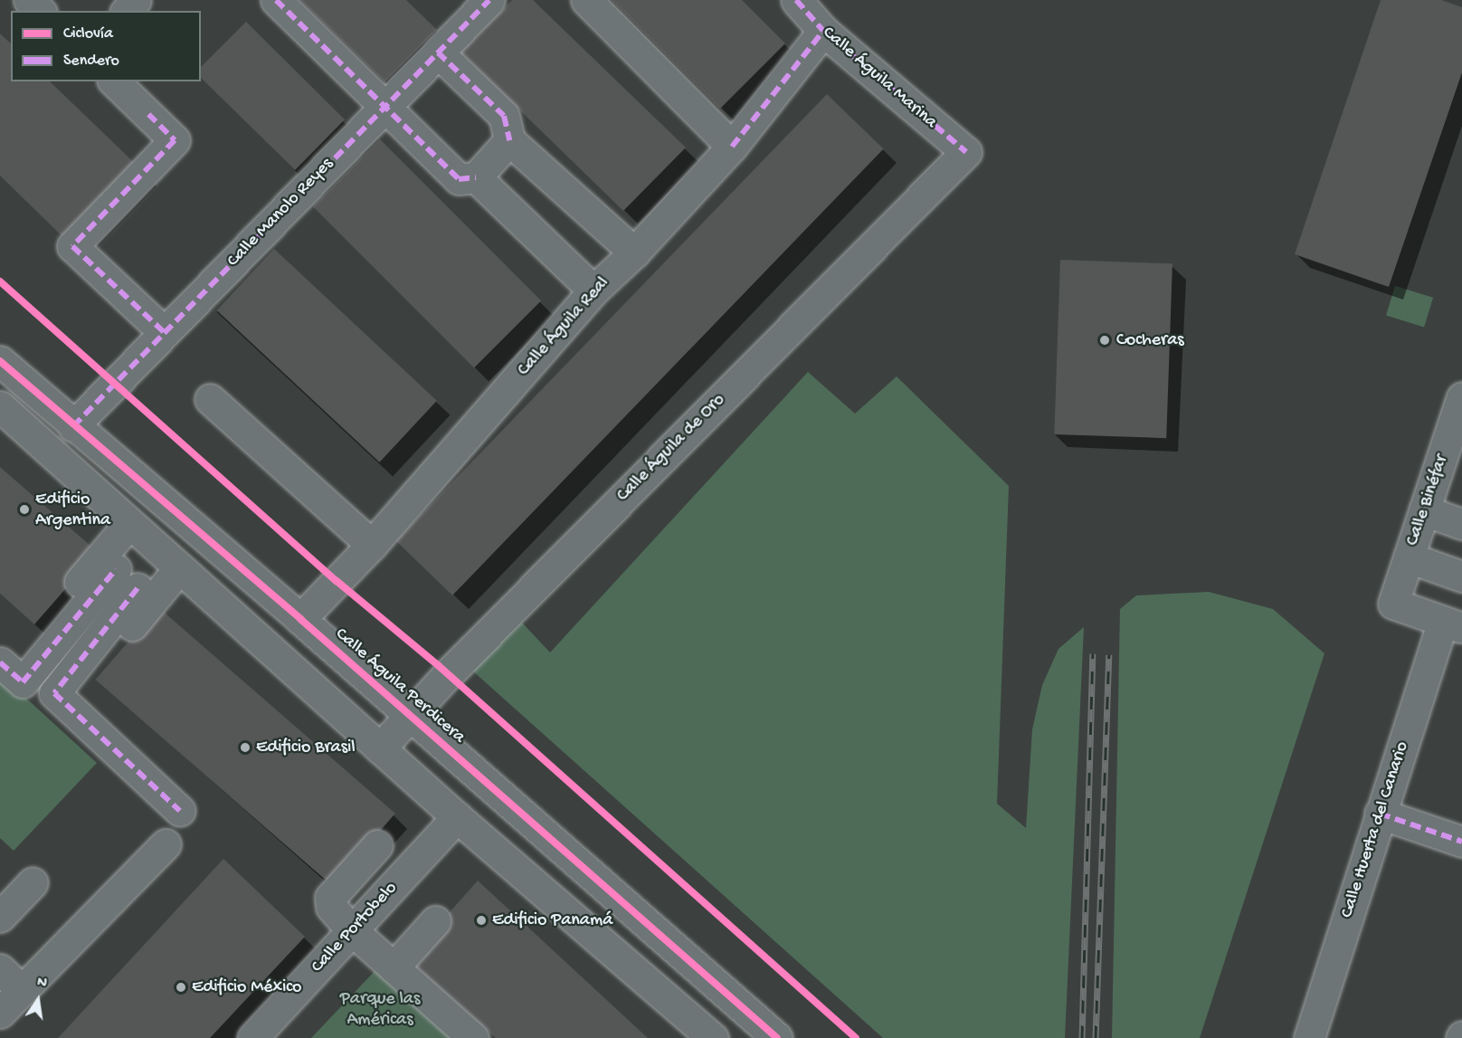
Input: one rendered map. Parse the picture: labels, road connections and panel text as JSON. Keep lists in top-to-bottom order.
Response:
{
  "streets": {
    "street": [
      "Calle Águila Marina",
      "Calle Manolo Reyes",
      "Calle Águila Real",
      "Calle Águila de Oro",
      "Calle Binéfar",
      "Calle Águila Perdicera",
      "Calle Huerta del Canario",
      "Calle Portobelo"
    ]
  },
  "crossings": [
    ["Calle Águila Marina", "Calle Águila Real"],
    ["Calle Águila Marina", "Calle Águila de Oro"],
    ["Calle Manolo Reyes", "Calle Águila Perdicera"],
    ["Calle Águila Real", "Calle Águila Perdicera"],
    ["Calle Águila de Oro", "Calle Águila Perdicera"],
    ["Calle Binéfar", "Calle Huerta del Canario"]
  ],
  "parks": ["Parque las Américas"],
  "places": [
    "Cocheras",
    "Edificio Argentina",
    "Edificio Brasil",
    "Edificio Panamá",
    "Edificio México"
  ],
  "legend": ["Ciclovía", "Sendero"],
  "north": "top"
}
